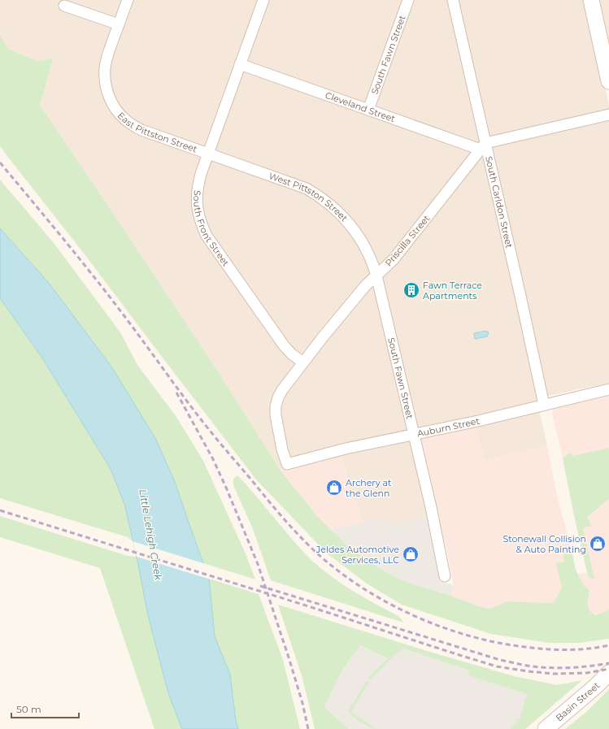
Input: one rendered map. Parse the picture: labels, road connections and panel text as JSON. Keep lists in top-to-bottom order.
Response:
{
  "streets": {
    "main road": ["Basin Street"],
    "street": [
      "South Fawn Street",
      "Cleveland Street",
      "East Pittston Street",
      "West Pittston Street",
      "South Carldon Street",
      "South Front Street",
      "Priscilla Street",
      "Auburn Street"
    ]
  },
  "crossings": [
    ["South Fawn Street", "Cleveland Street"],
    ["South Fawn Street", "West Pittston Street"],
    ["South Fawn Street", "Priscilla Street"],
    ["South Fawn Street", "Auburn Street"],
    ["Cleveland Street", "South Carldon Street"],
    ["Cleveland Street", "South Front Street"],
    ["Cleveland Street", "Priscilla Street"],
    ["East Pittston Street", "West Pittston Street"],
    ["East Pittston Street", "South Front Street"],
    ["West Pittston Street", "South Front Street"],
    ["West Pittston Street", "Priscilla Street"],
    ["South Carldon Street", "Priscilla Street"],
    ["South Carldon Street", "Auburn Street"],
    ["South Front Street", "Priscilla Street"],
    ["Priscilla Street", "Auburn Street"]
  ],
  "water": ["Little Lehigh Creek"],
  "places": {
    "building": ["Fawn Terrace Apartments"],
    "shop": ["Archery at the Glenn", "Stonewall Collision & Auto Painting", "Jeldes Automotive Services, LLC"]
  },
  "scale_bar": "50 m"
}
